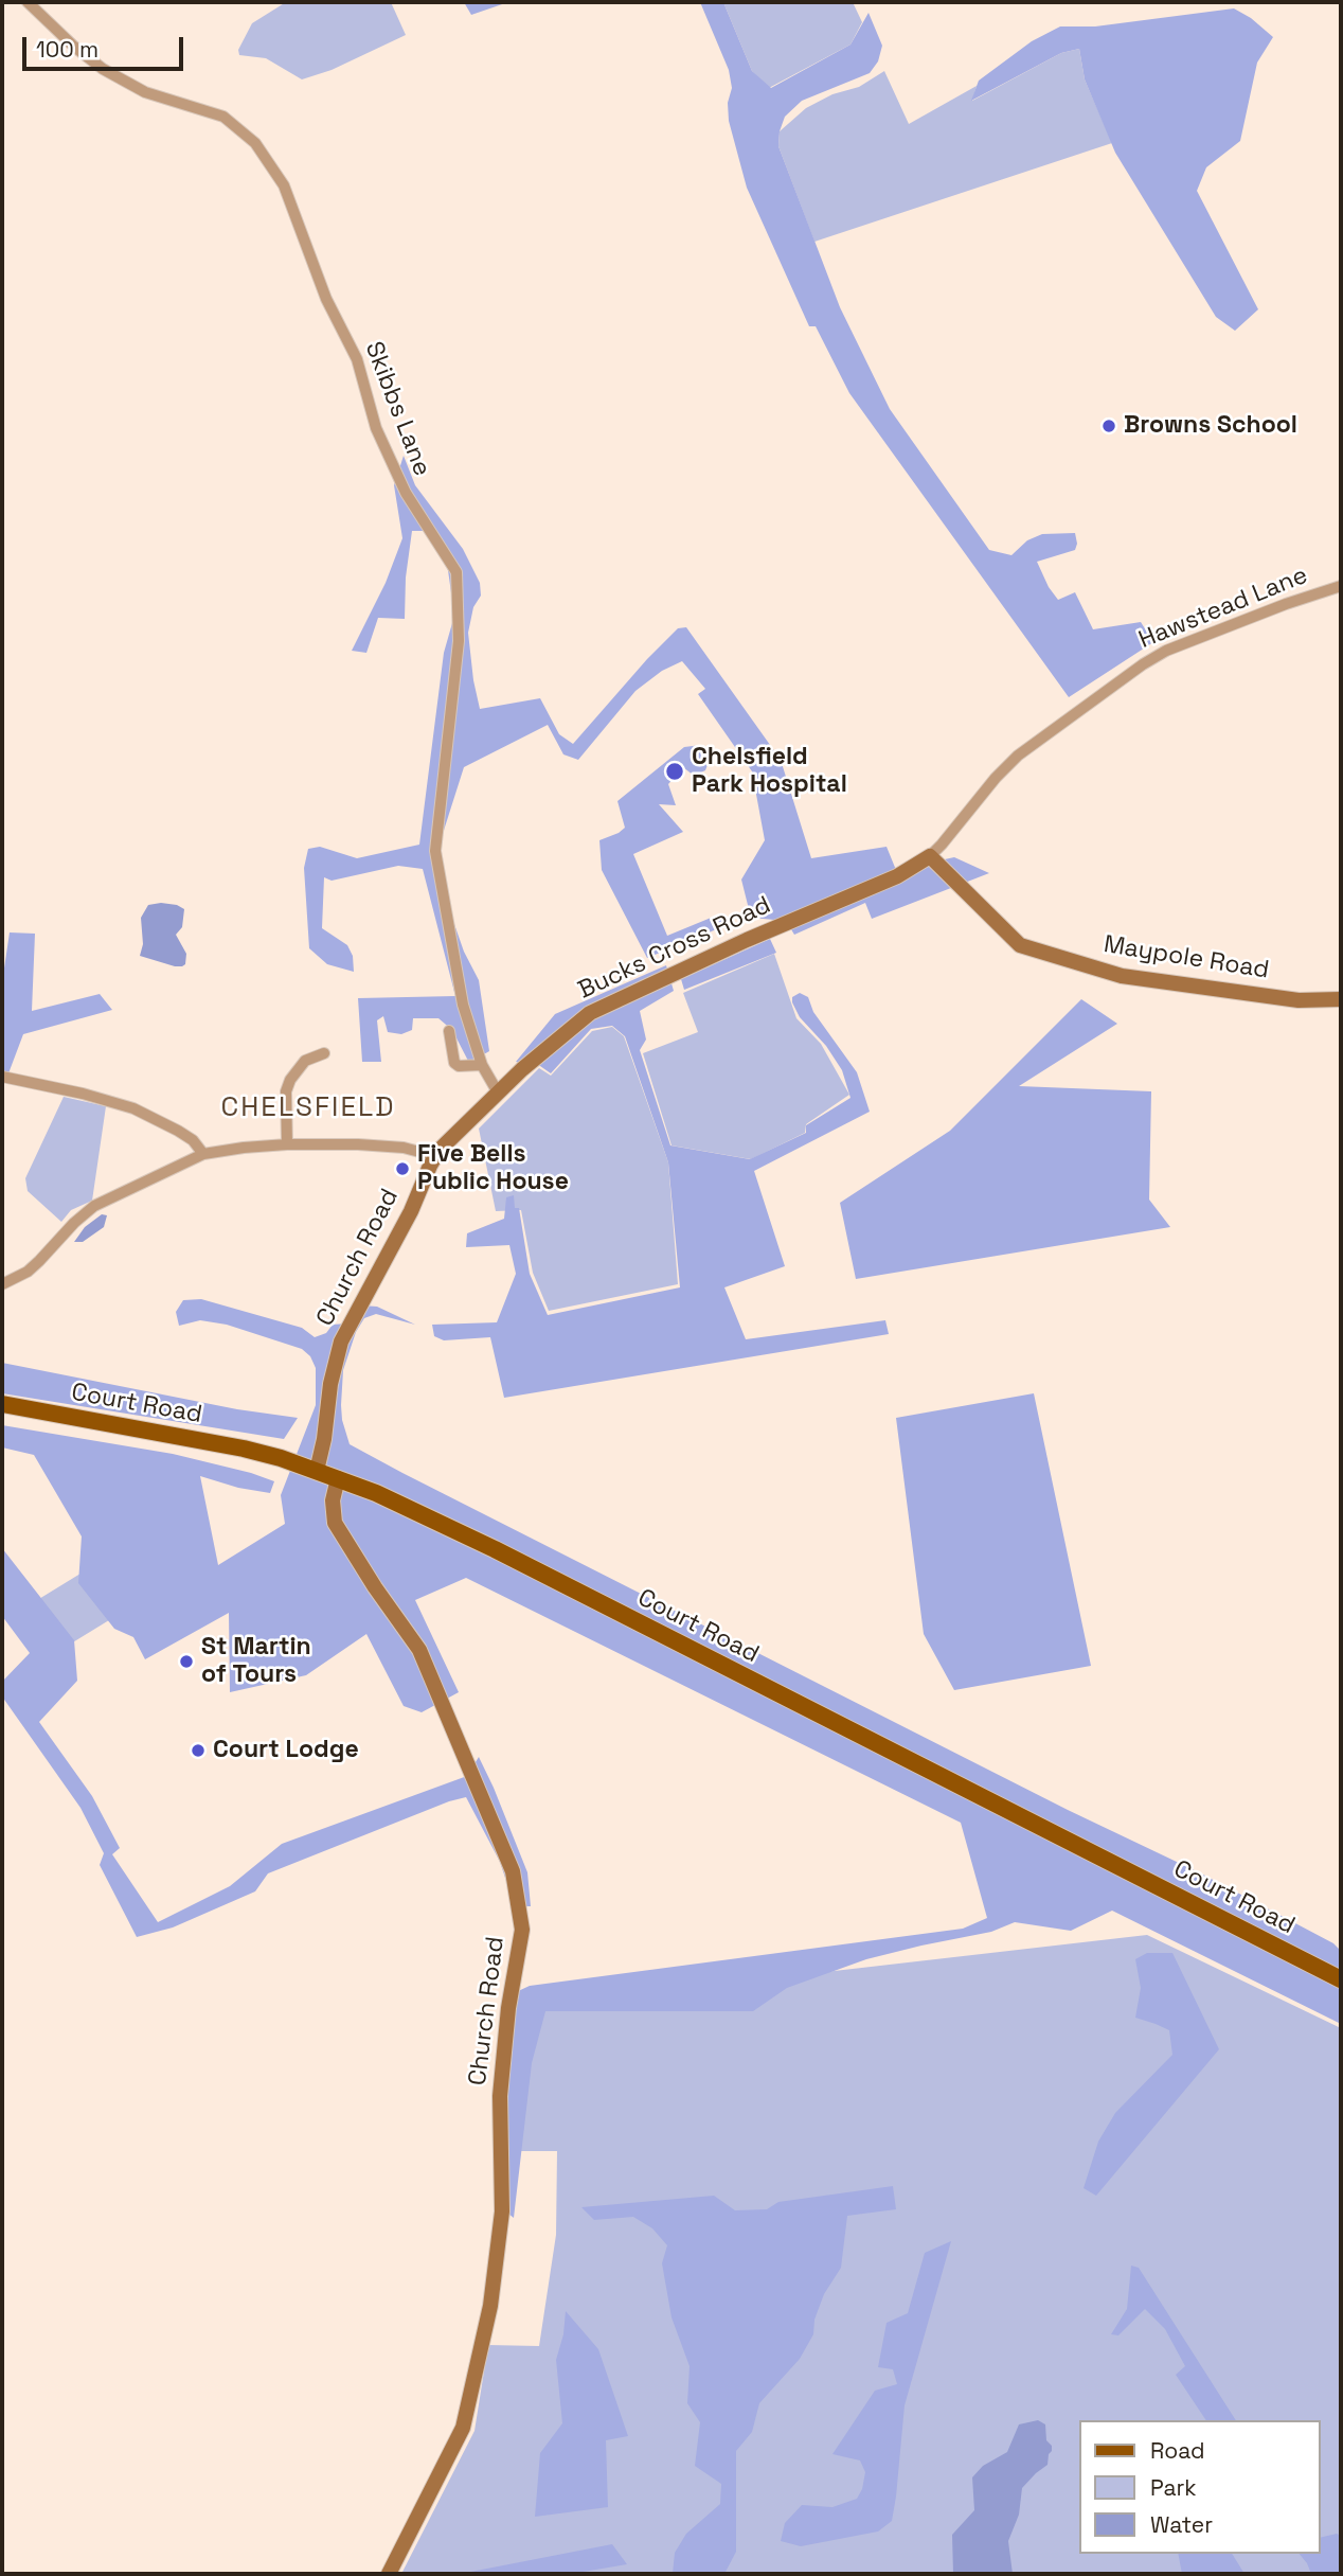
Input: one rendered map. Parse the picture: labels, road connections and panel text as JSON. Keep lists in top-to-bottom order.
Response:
{
  "streets": {
    "main road": ["Court Road"],
    "street": [
      "Skibbs Lane",
      "Hawstead Lane",
      "Bucks Cross Road",
      "Maypole Road",
      "Church Road"
    ]
  },
  "crossings": [
    ["Skibbs Lane", "Bucks Cross Road"],
    ["Hawstead Lane", "Bucks Cross Road"],
    ["Hawstead Lane", "Maypole Road"],
    ["Bucks Cross Road", "Maypole Road"],
    ["Bucks Cross Road", "Church Road"],
    ["Church Road", "Court Road"]
  ],
  "districts": ["CHELSFIELD"],
  "places": [
    "Browns School",
    "Chelsfield Park Hospital",
    "Five Bells Public House",
    "St Martin of Tours",
    "Court Lodge"
  ],
  "legend": ["Road", "Park", "Water"],
  "scale_bar": "100 m"
}
